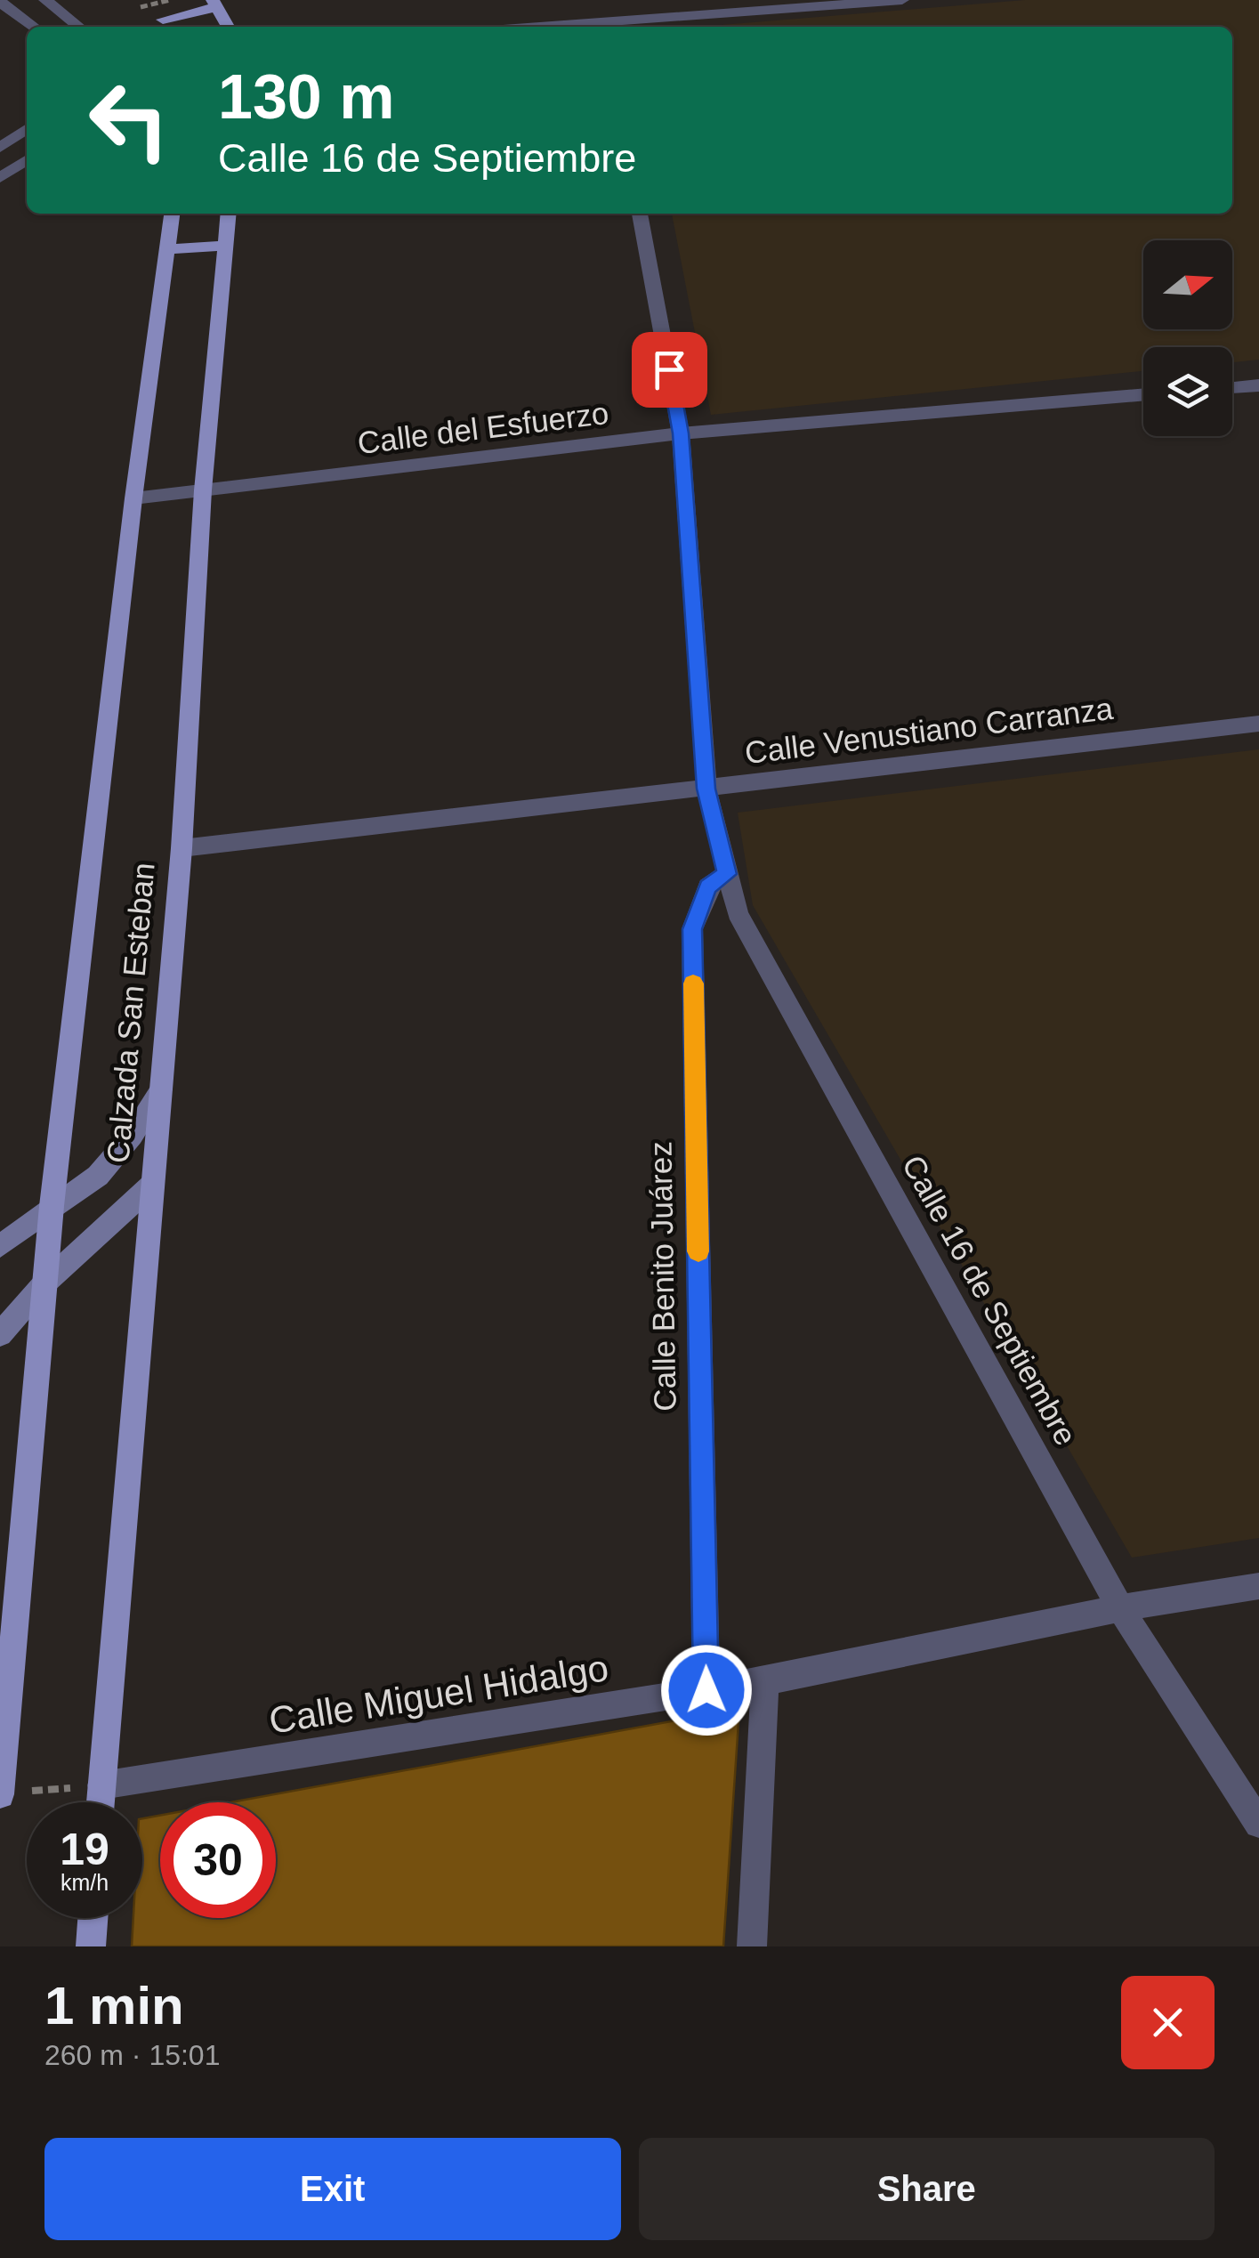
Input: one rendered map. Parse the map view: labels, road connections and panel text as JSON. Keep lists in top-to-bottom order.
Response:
{
  "streets": {
    "main road": ["Calzada San Esteban"],
    "street": [
      "Calle del Esfuerzo",
      "Calle Venustiano Carranza",
      "Calle Benito Juárez",
      "Calle 16 de Septiembre",
      "Calle Miguel Hidalgo"
    ]
  },
  "crossings": [
    ["Calle del Esfuerzo", "Calzada San Esteban"],
    ["Calle del Esfuerzo", "Calle 16 de Septiembre"],
    ["Calle Venustiano Carranza", "Calzada San Esteban"],
    ["Calle Venustiano Carranza", "Calle 16 de Septiembre"],
    ["Calzada San Esteban", "Calle Miguel Hidalgo"],
    ["Calle Benito Juárez", "Calle 16 de Septiembre"],
    ["Calle Benito Juárez", "Calle Miguel Hidalgo"],
    ["Calle 16 de Septiembre", "Calle Miguel Hidalgo"]
  ],
  "north": "right",
  "page": {
    "turn": ["130 m", "Calle 16 de Septiembre"],
    "speed": "19 km/h",
    "limit": "30",
    "heading": ["1 min", "260 m · 15:01"],
    "buttons": ["Exit", "Share"]
  }
}
